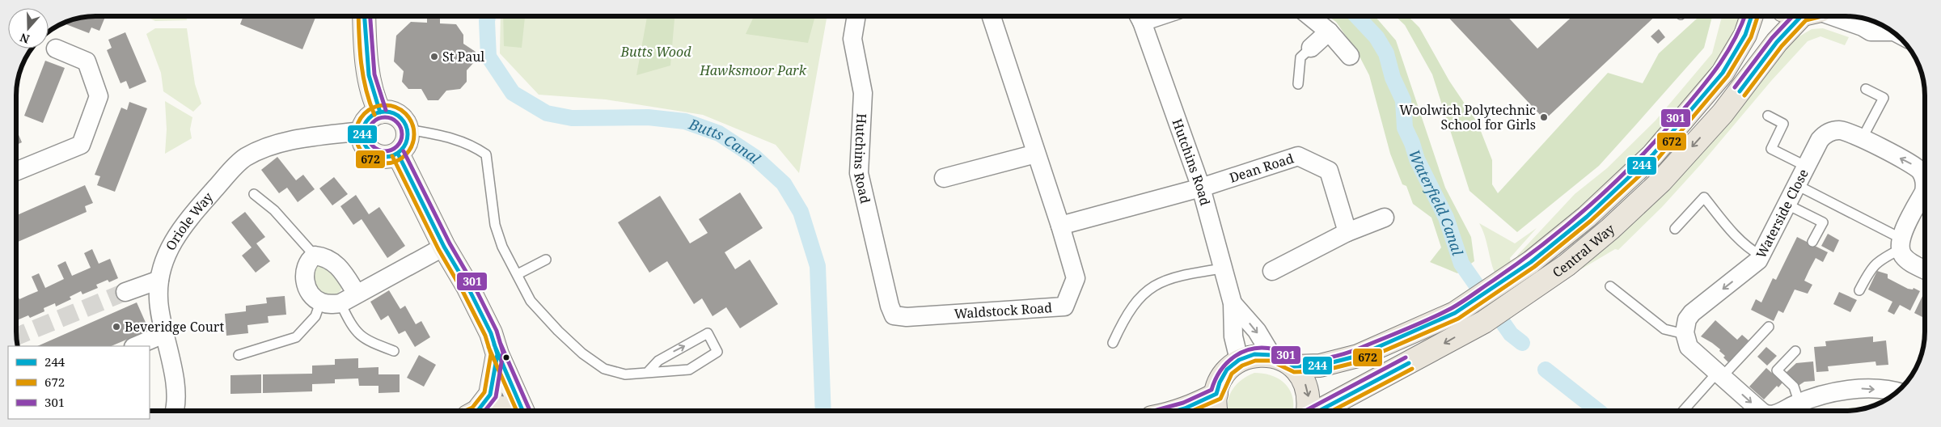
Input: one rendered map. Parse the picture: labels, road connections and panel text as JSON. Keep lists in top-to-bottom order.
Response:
{
  "streets": {
    "main road": ["Central Way"],
    "street": [
      "Hutchins Road",
      "Dean Road",
      "Waterside Close",
      "Oriole Way",
      "Waldstock Road"
    ]
  },
  "crossings": [
    ["Hutchins Road", "Dean Road"],
    ["Hutchins Road", "Waldstock Road"]
  ],
  "water": ["Butts Canal", "Waterfield Canal"],
  "parks": ["Butts Wood", "Hawksmoor Park"],
  "places": ["St Paul", "Woolwich Polytechnic School for Girls", "Beveridge Court"],
  "lines": ["transit line 244", "transit line 672", "transit line 301"],
  "legend": ["244", "672", "301"],
  "north": "bottom"
}
